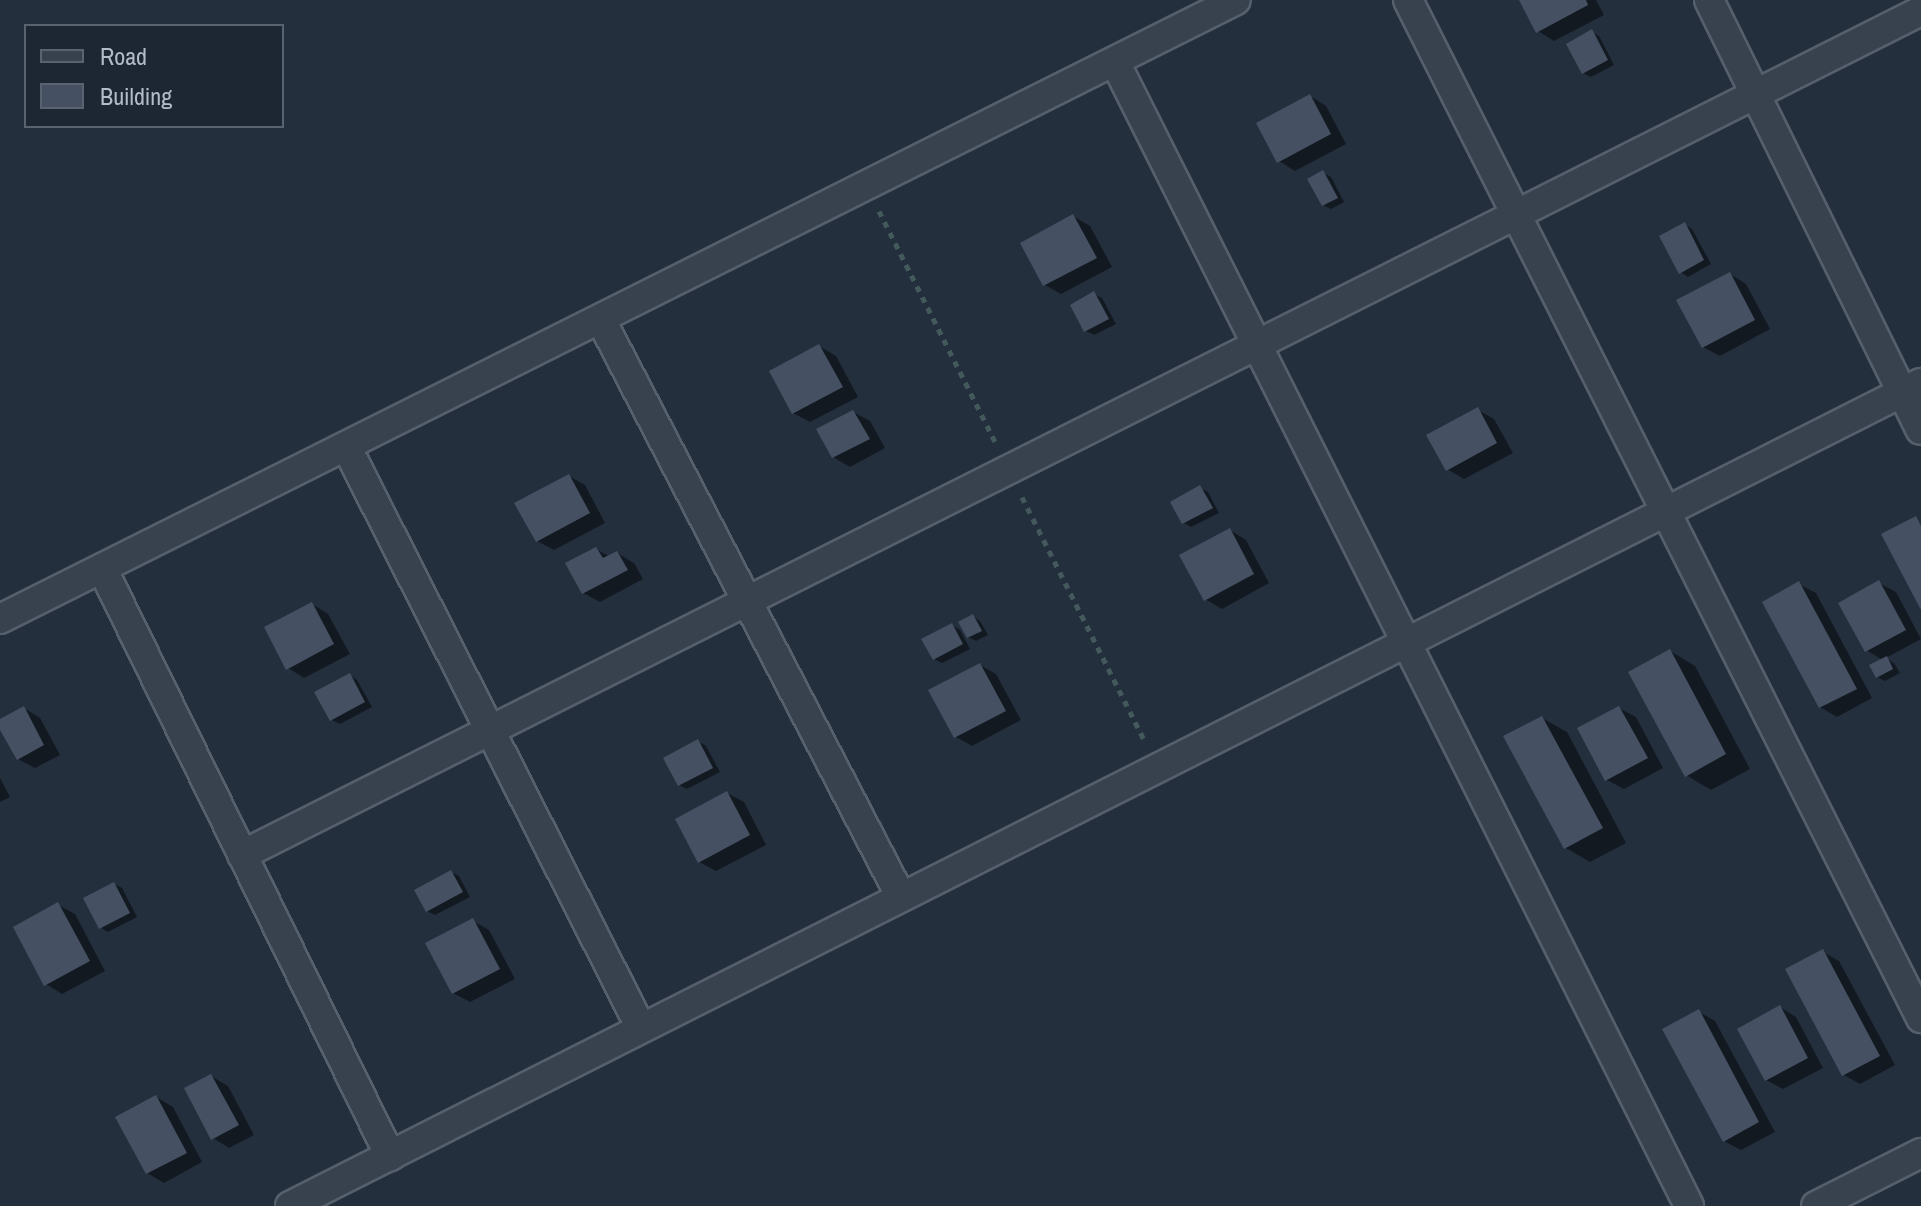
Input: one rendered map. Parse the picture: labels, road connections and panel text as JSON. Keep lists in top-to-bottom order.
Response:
{
  "legend": ["Road", "Building"]
}
